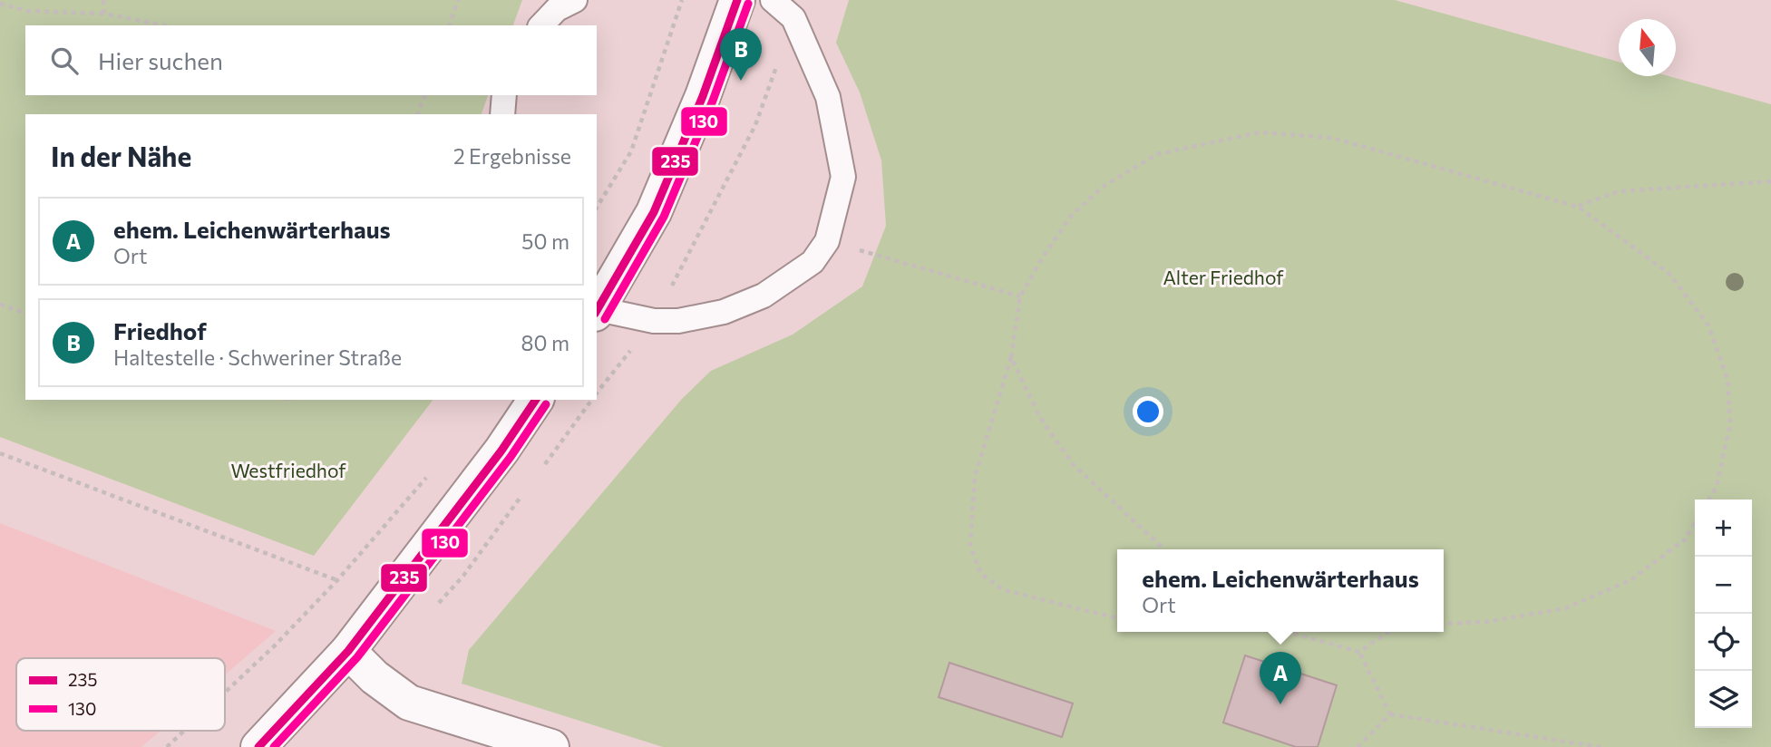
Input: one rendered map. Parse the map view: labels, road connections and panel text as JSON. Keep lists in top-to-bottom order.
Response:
{
  "parks": ["Alter Friedhof", "Westfriedhof"],
  "lines": ["transit line 235", "transit line 130"],
  "legend": ["235", "130"],
  "north": "top",
  "page": {
    "search": "Hier suchen",
    "pins": ["B", "A"],
    "heading": ["In der Nähe", "2 Ergebnisse"],
    "list": [
      {
        "mark": "A",
        "name": "ehem. Leichenwärterhaus",
        "note": "Ort",
        "value": "50 m"
      },
      {
        "mark": "B",
        "name": "Friedhof",
        "note": "Haltestelle · Schweriner Straße",
        "value": "80 m"
      }
    ],
    "map_buttons": ["+", "−"],
    "popup": ["ehem. Leichenwärterhaus", "Ort"]
  }
}
